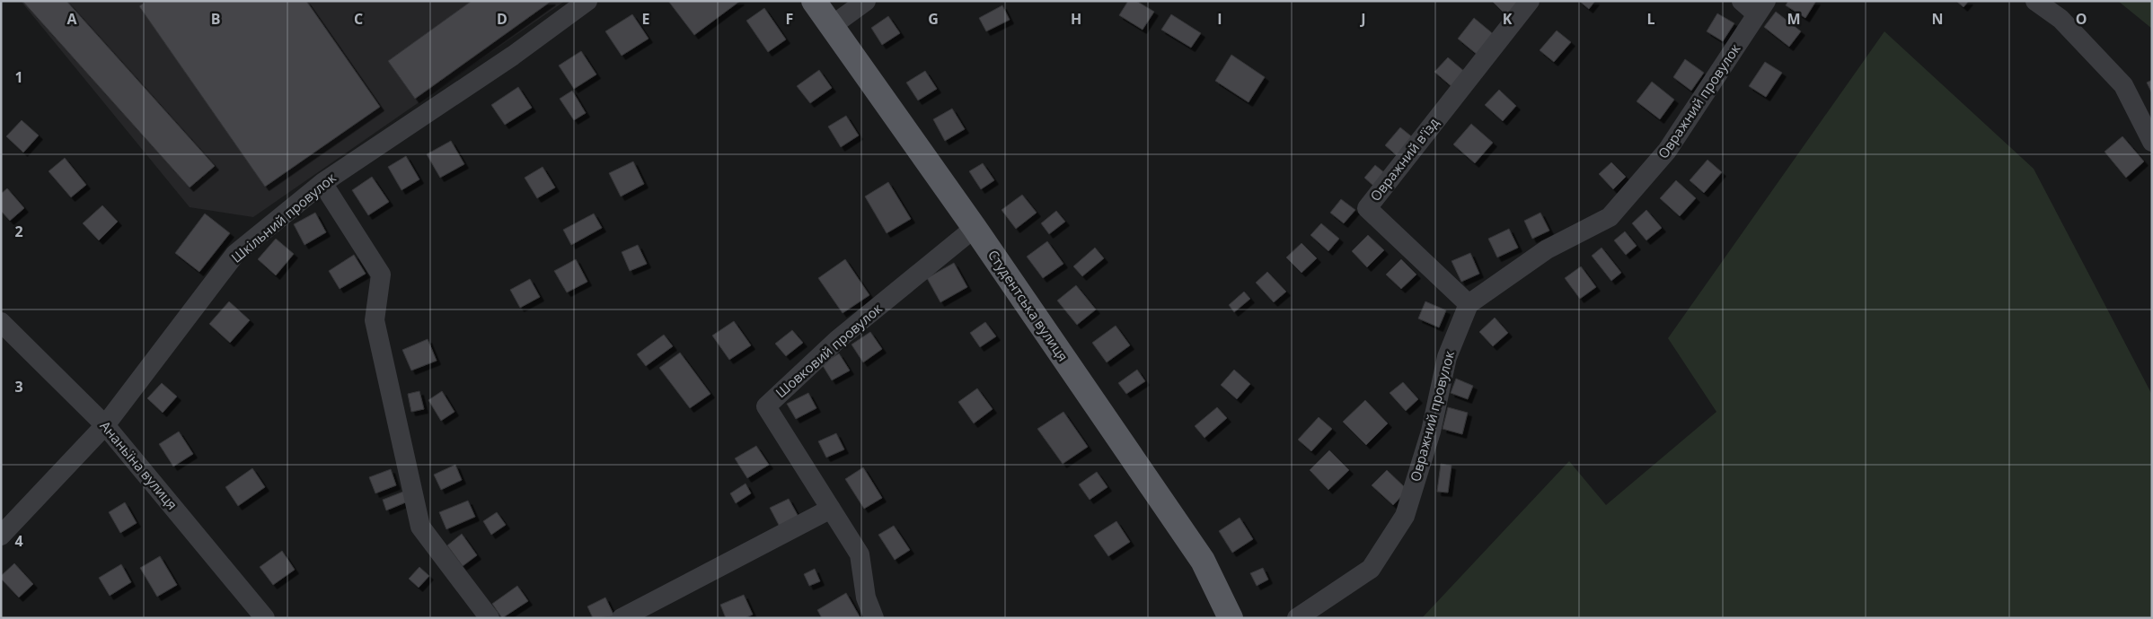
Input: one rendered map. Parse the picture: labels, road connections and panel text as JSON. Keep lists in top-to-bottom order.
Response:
{
  "streets": {
    "main road": ["Студентська вулиця"],
    "street": [
      "Овражний провулок",
      "Овражний в'їзд",
      "Шкільний провулок",
      "Шовковий провулок",
      "Ананьїна вулиця"
    ]
  },
  "crossings": [
    ["Овражний провулок", "Овражний в'їзд"],
    ["Шкільний провулок", "Ананьїна вулиця"],
    ["Студентська вулиця", "Шовковий провулок"]
  ],
  "grid": {
    "columns": [
      "A",
      "B",
      "C",
      "D",
      "E",
      "F",
      "G",
      "H",
      "I",
      "J",
      "K",
      "L",
      "M",
      "N",
      "O"
    ],
    "rows": [
      "1",
      "2",
      "3",
      "4"
    ]
  }
}
